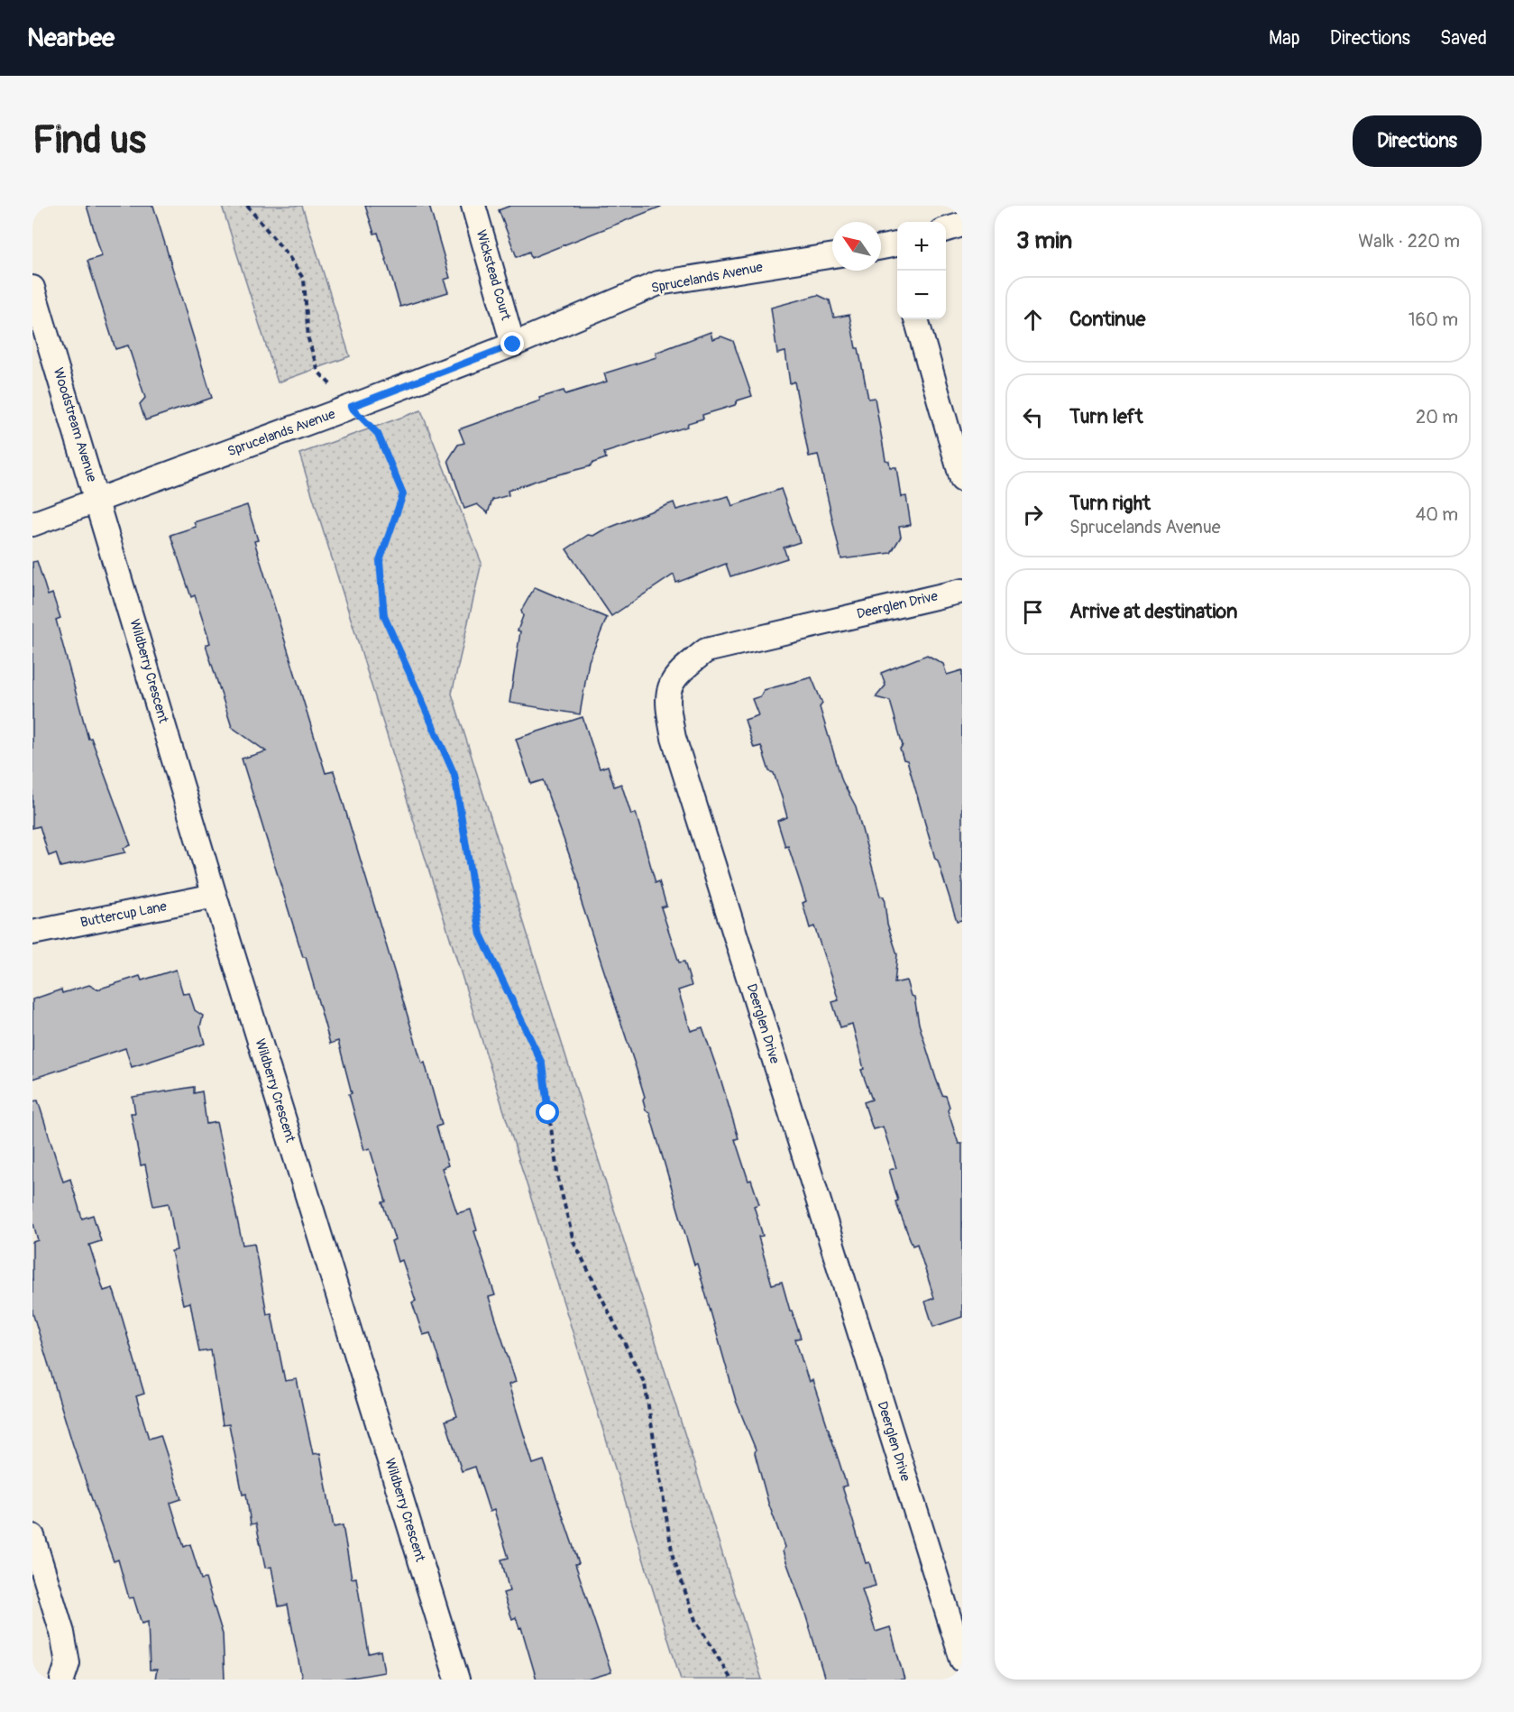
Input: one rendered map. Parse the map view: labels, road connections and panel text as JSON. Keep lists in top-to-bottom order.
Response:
{
  "streets": {
    "street": [
      "Wickstead Court",
      "Sprucelands Avenue",
      "Woodstream Avenue",
      "Deerglen Drive",
      "Wildberry Crescent",
      "Buttercup Lane"
    ]
  },
  "crossings": [
    ["Wickstead Court", "Sprucelands Avenue"],
    ["Sprucelands Avenue", "Woodstream Avenue"],
    ["Sprucelands Avenue", "Wildberry Crescent"],
    ["Woodstream Avenue", "Wildberry Crescent"],
    ["Wildberry Crescent", "Buttercup Lane"]
  ],
  "north": "top left",
  "page": {
    "header": "Nearbee",
    "nav": ["Map", "Directions", "Saved"],
    "buttons": "Directions",
    "title": "Find us",
    "heading": ["3 min", "Walk · 220 m"],
    "map_buttons": ["+", "−"],
    "list": [
      ["Continue", "160 m"],
      ["Turn left", "20 m"],
      ["Turn right", "Sprucelands Avenue", "40 m"],
      "Arrive at destination"
    ]
  }
}
